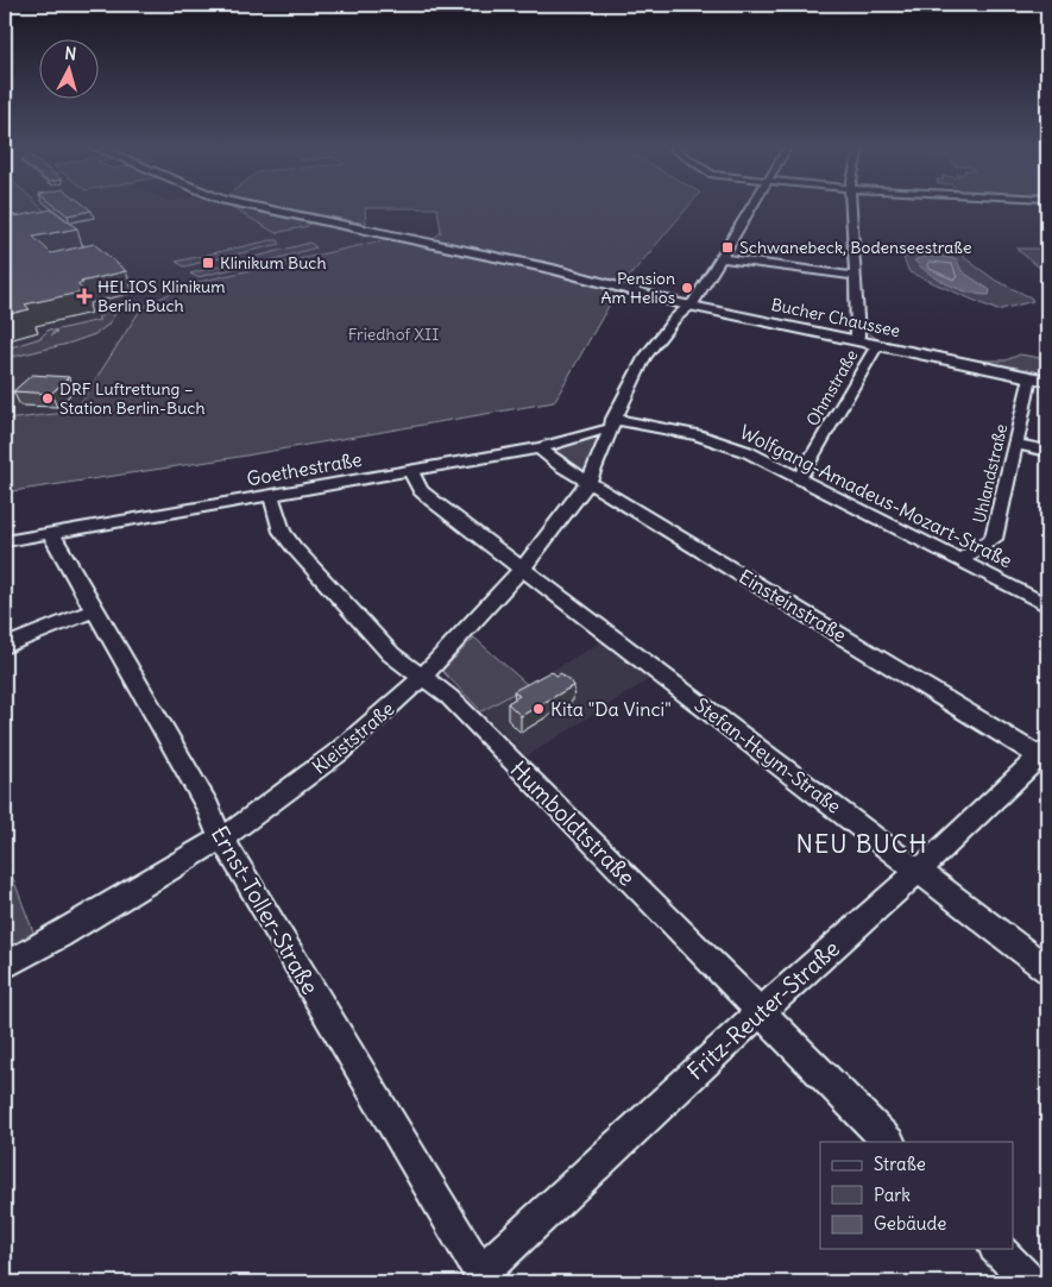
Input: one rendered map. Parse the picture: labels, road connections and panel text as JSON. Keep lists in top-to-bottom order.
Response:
{
  "streets": {
    "main road": ["Bucher Chaussee"],
    "street": [
      "Ohmstraße",
      "Goethestraße",
      "Uhlandstraße",
      "Wolfgang-Amadeus-Mozart-Straße",
      "Einsteinstraße",
      "Kleiststraße",
      "Stefan-Heym-Straße",
      "Humboldtstraße",
      "Ernst-Toller-Straße",
      "Fritz-Reuter-Straße"
    ]
  },
  "crossings": [
    ["Bucher Chaussee", "Ohmstraße"],
    ["Bucher Chaussee", "Uhlandstraße"],
    ["Bucher Chaussee", "Kleiststraße"],
    ["Ohmstraße", "Wolfgang-Amadeus-Mozart-Straße"],
    ["Goethestraße", "Wolfgang-Amadeus-Mozart-Straße"],
    ["Goethestraße", "Einsteinstraße"],
    ["Goethestraße", "Kleiststraße"],
    ["Goethestraße", "Stefan-Heym-Straße"],
    ["Goethestraße", "Humboldtstraße"],
    ["Goethestraße", "Ernst-Toller-Straße"],
    ["Uhlandstraße", "Wolfgang-Amadeus-Mozart-Straße"],
    ["Wolfgang-Amadeus-Mozart-Straße", "Kleiststraße"],
    ["Einsteinstraße", "Kleiststraße"],
    ["Einsteinstraße", "Fritz-Reuter-Straße"],
    ["Kleiststraße", "Stefan-Heym-Straße"],
    ["Kleiststraße", "Humboldtstraße"],
    ["Kleiststraße", "Ernst-Toller-Straße"],
    ["Stefan-Heym-Straße", "Fritz-Reuter-Straße"],
    ["Humboldtstraße", "Fritz-Reuter-Straße"],
    ["Ernst-Toller-Straße", "Fritz-Reuter-Straße"]
  ],
  "districts": ["NEU BUCH"],
  "parks": ["Friedhof XII"],
  "places": {
    "transit": ["Schwanebeck, Bodenseestraße", "Klinikum Buch"],
    "other": ["Pension Am Helios", "DRF Luftrettung – Station Berlin-Buch", "Kita \"Da Vinci\""],
    "health": ["HELIOS Klinikum Berlin Buch"]
  },
  "legend": ["Straße", "Park", "Gebäude"],
  "north": "top"
}
